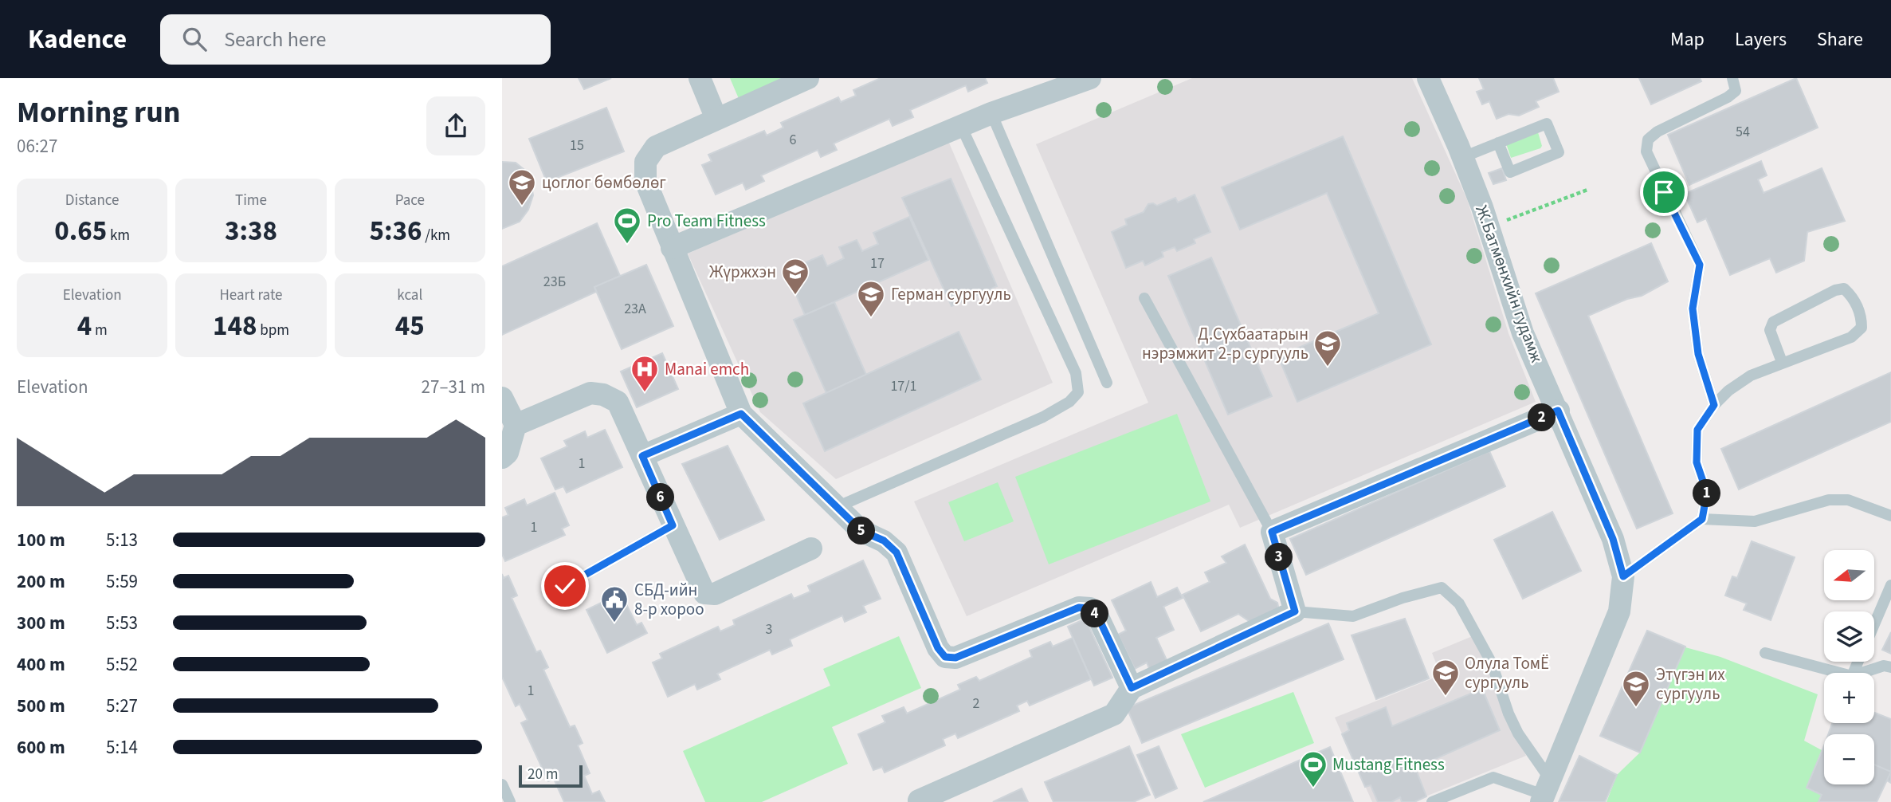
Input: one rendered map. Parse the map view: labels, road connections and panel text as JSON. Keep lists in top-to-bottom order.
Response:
{
  "streets": {
    "street": ["Ж.Батмөнхийн гудамж"]
  },
  "places": {
    "school or university": [
      "цоглог бөмбөлөг",
      "Жүржхэн",
      "Герман сургууль",
      "Д.Сүхбаатарын нэрэмжит 2-р сургууль",
      "Олула ТомЁ сургууль",
      "Этүгэн их сургууль"
    ],
    "sports": ["Pro Team Fitness", "Mustang Fitness"],
    "hospital": ["Manai emch"],
    "public building": ["СБД-ийн 8-р хороо"]
  },
  "house_numbers": [
    "54",
    "6",
    "15",
    "17",
    "23Б",
    "23А",
    "17/1",
    "1",
    "1",
    "3",
    "1",
    "2"
  ],
  "scale_bar": "20 m",
  "north": "left",
  "page": {
    "header": "Kadence",
    "search": "Search here",
    "nav": ["Map", "Layers", "Share"],
    "heading": ["Morning run", "06:27"],
    "stats": [
      ["Distance", "0.65 km"],
      ["Time", "3:38"],
      ["Pace", "5:36 /km"],
      ["Elevation", "4 m"],
      ["Heart rate", "148 bpm"],
      ["kcal", "45"]
    ],
    "chart": ["Elevation", "27–31 m"],
    "pins": [
      "2",
      "1",
      "6",
      "5",
      "3",
      "4"
    ],
    "list": [
      {
        "name": "100 m",
        "note": "5:13"
      },
      {
        "name": "200 m",
        "note": "5:59"
      },
      {
        "name": "300 m",
        "note": "5:53"
      },
      {
        "name": "400 m",
        "note": "5:52"
      },
      {
        "name": "500 m",
        "note": "5:27"
      },
      {
        "name": "600 m",
        "note": "5:14"
      }
    ],
    "map_buttons": ["+", "−"],
    "scale": "20 m"
  }
}
